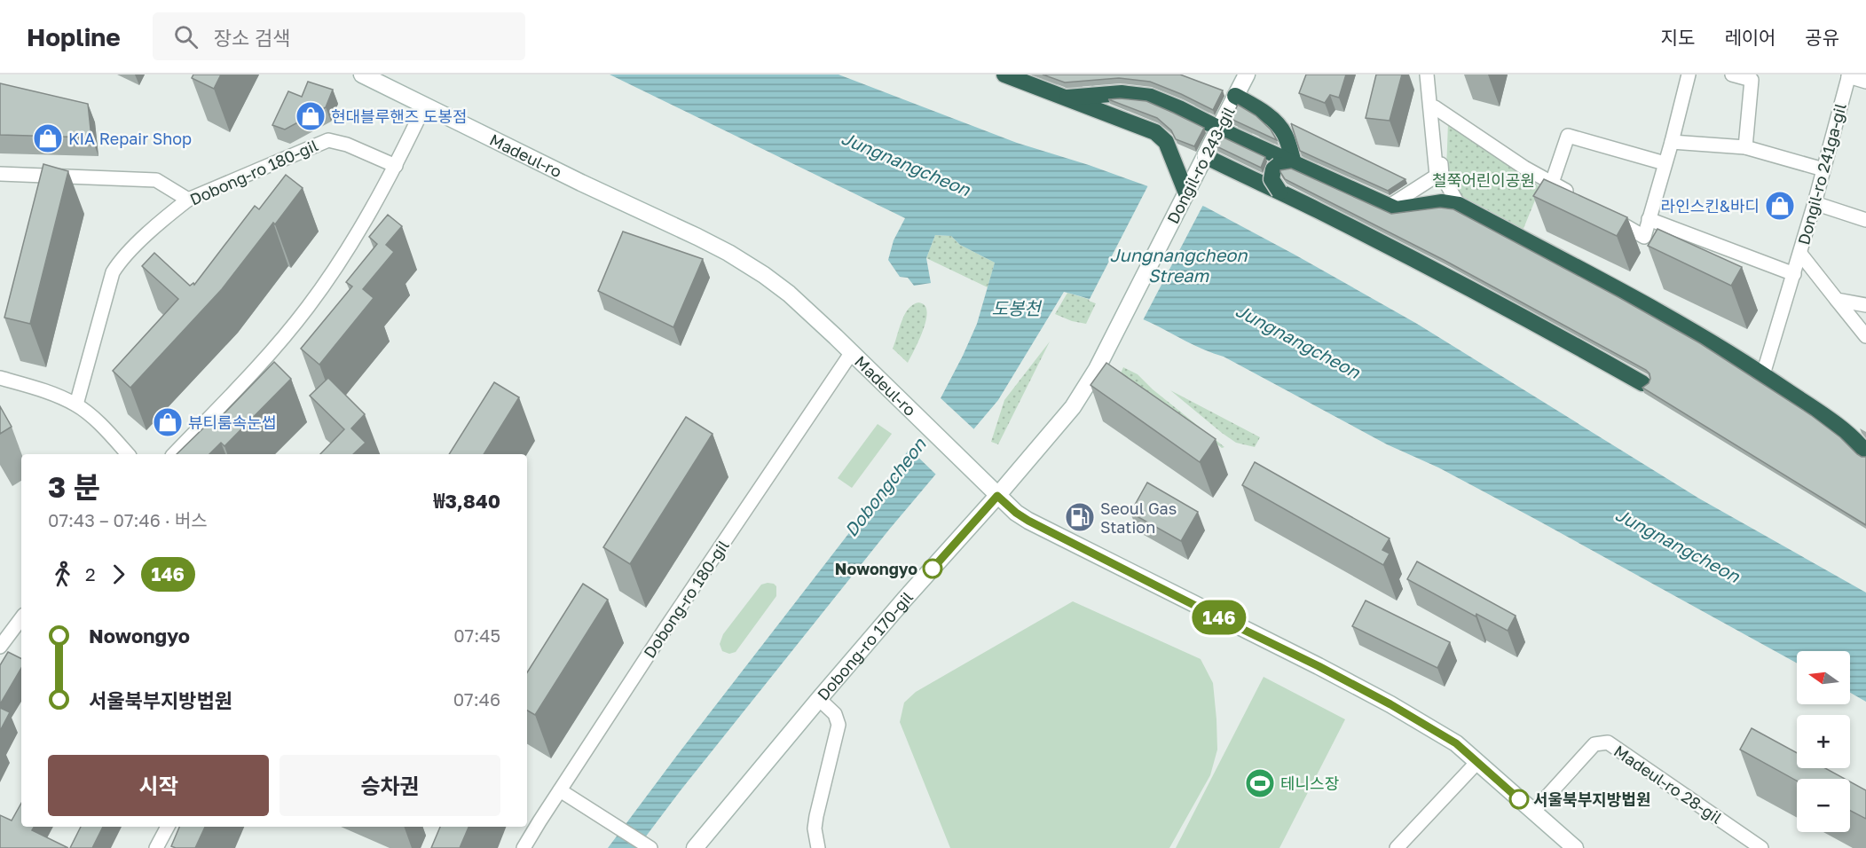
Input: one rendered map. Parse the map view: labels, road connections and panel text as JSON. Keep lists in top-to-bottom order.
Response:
{
  "streets": {
    "street": [
      "Madeul-ro",
      "Dongil-ro 243-gil",
      "Dobong-ro 180-gil",
      "Dongil-ro 241ga-gil",
      "Dobong-ro 170-gil",
      "Madeul-ro 28-gil"
    ]
  },
  "crossings": [
    ["Madeul-ro", "Dobong-ro 180-gil"],
    ["Madeul-ro", "Dobong-ro 170-gil"],
    ["Madeul-ro", "Madeul-ro 28-gil"],
    ["Dongil-ro 243-gil", "Dobong-ro 170-gil"]
  ],
  "water": [
    "Jungnangcheon",
    "Jungnangcheon Stream",
    "도봉천",
    "Dobongcheon"
  ],
  "parks": ["철쭉어린이공원"],
  "places": {
    "shop": [
      "현대블루핸즈 도봉점",
      "KIA Repair Shop",
      "라인스킨&바디",
      "뷰티룸속눈썹"
    ],
    "fuel station": ["Seoul Gas Station"],
    "other": ["Nowongyo", "서울북부지방법원"],
    "sports": ["테니스장"]
  },
  "lines": ["bus line 146"],
  "north": "left",
  "page": {
    "header": "Hopline",
    "search": "장소 검색",
    "nav": ["지도", "레이어", "공유"],
    "on_map": "146",
    "heading": ["3 분", "07:43 – 07:46 · 버스", "₩3,840"],
    "legs": ["2", "146"],
    "list": [
      {
        "name": "Nowongyo",
        "value": "07:45"
      },
      {
        "name": "서울북부지방법원",
        "value": "07:46"
      }
    ],
    "map_buttons": ["+", "−"],
    "buttons": ["시작", "승차권"]
  }
}
